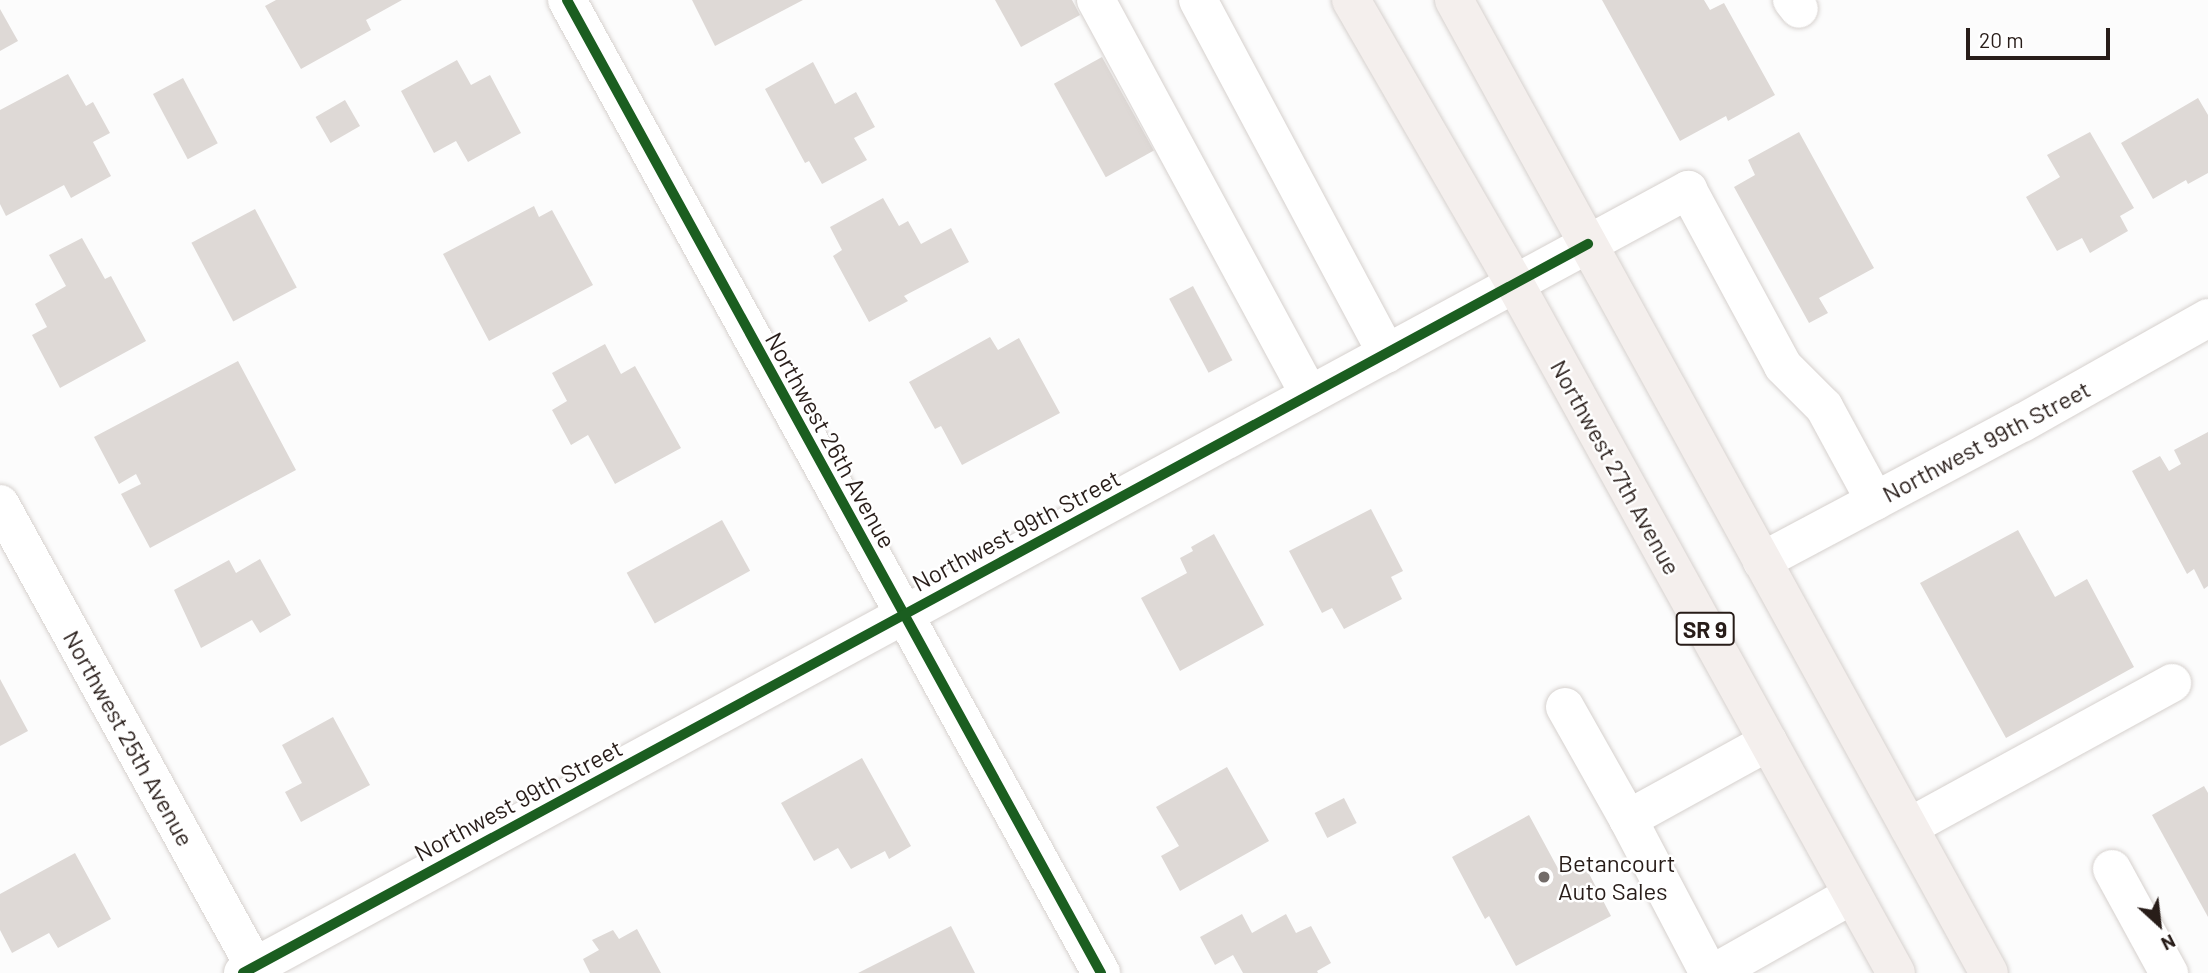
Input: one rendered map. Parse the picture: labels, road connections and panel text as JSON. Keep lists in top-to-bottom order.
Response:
{
  "streets": {
    "main road": ["Northwest 27th Avenue", "SR 9"],
    "street": ["Northwest 26th Avenue", "Northwest 99th Street", "Northwest 25th Avenue"]
  },
  "crossings": [
    ["Northwest 26th Avenue", "Northwest 99th Street"],
    ["Northwest 99th Street", "Northwest 27th Avenue"],
    ["Northwest 99th Street", "Northwest 25th Avenue"]
  ],
  "places": ["Betancourt Auto Sales"],
  "scale_bar": "20 m",
  "north": "bottom right"
}
